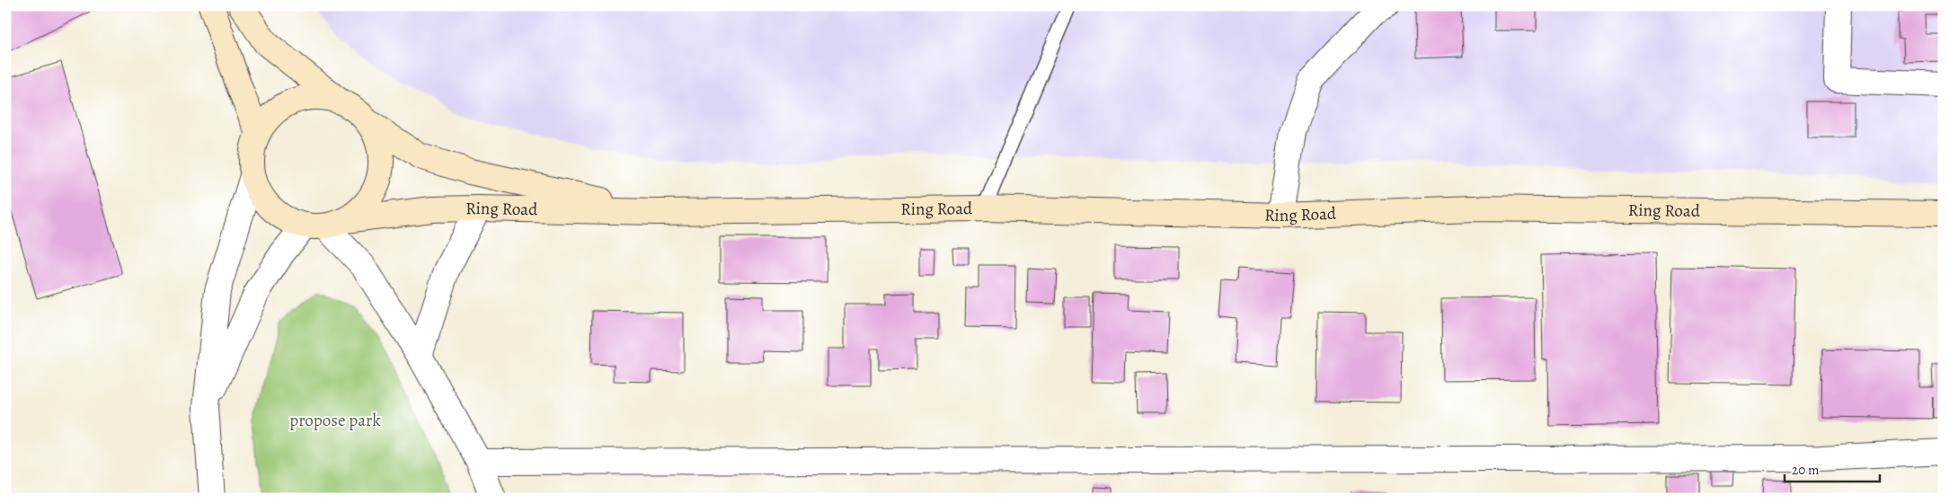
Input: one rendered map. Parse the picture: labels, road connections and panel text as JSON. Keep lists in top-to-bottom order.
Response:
{
  "streets": {
    "main road": ["Ring Road"]
  },
  "parks": ["propose park"],
  "scale_bar": "20 m"
}
